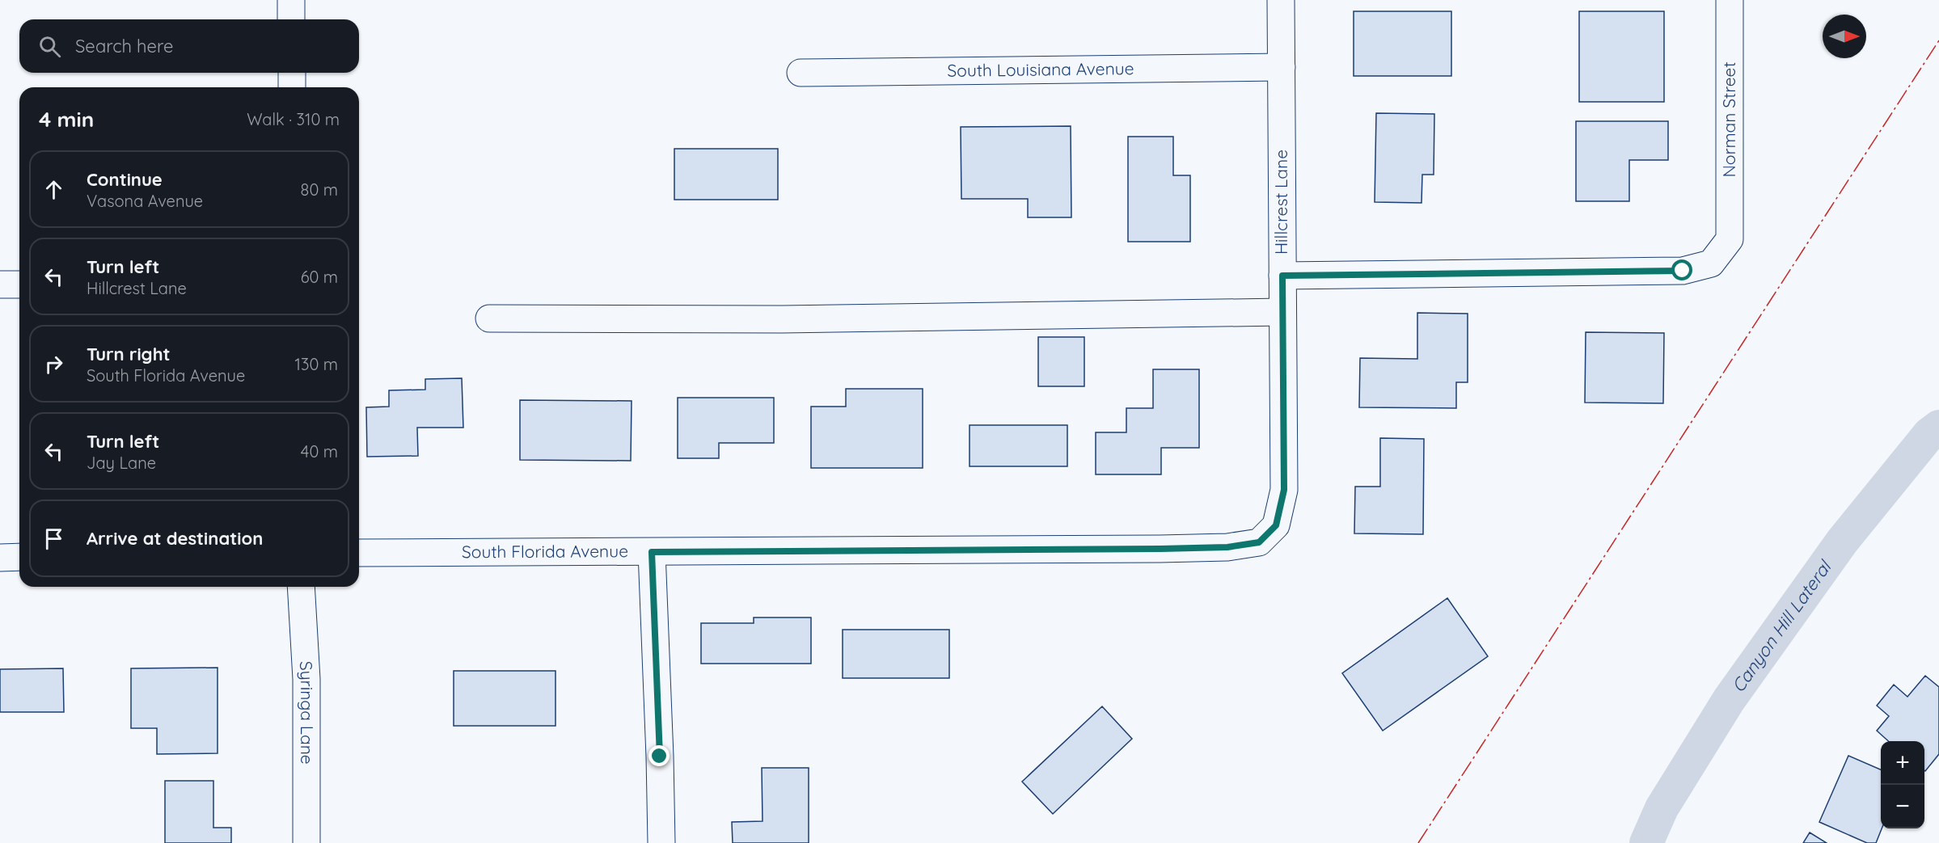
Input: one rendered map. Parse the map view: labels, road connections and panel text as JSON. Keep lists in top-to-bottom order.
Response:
{
  "streets": {
    "street": [
      "South Louisiana Avenue",
      "Norman Street",
      "Hillcrest Lane",
      "South Florida Avenue",
      "Syringa Lane"
    ]
  },
  "crossings": [
    ["South Louisiana Avenue", "Hillcrest Lane"],
    ["Norman Street", "Hillcrest Lane"],
    ["Hillcrest Lane", "South Florida Avenue"]
  ],
  "water": ["Canyon Hill Lateral"],
  "north": "right",
  "page": {
    "search": "Search here",
    "heading": ["4 min", "Walk · 310 m"],
    "list": [
      ["Continue", "Vasona Avenue", "80 m"],
      ["Turn left", "Hillcrest Lane", "60 m"],
      ["Turn right", "South Florida Avenue", "130 m"],
      ["Turn left", "Jay Lane", "40 m"],
      "Arrive at destination"
    ],
    "map_buttons": ["+", "−"]
  }
}
